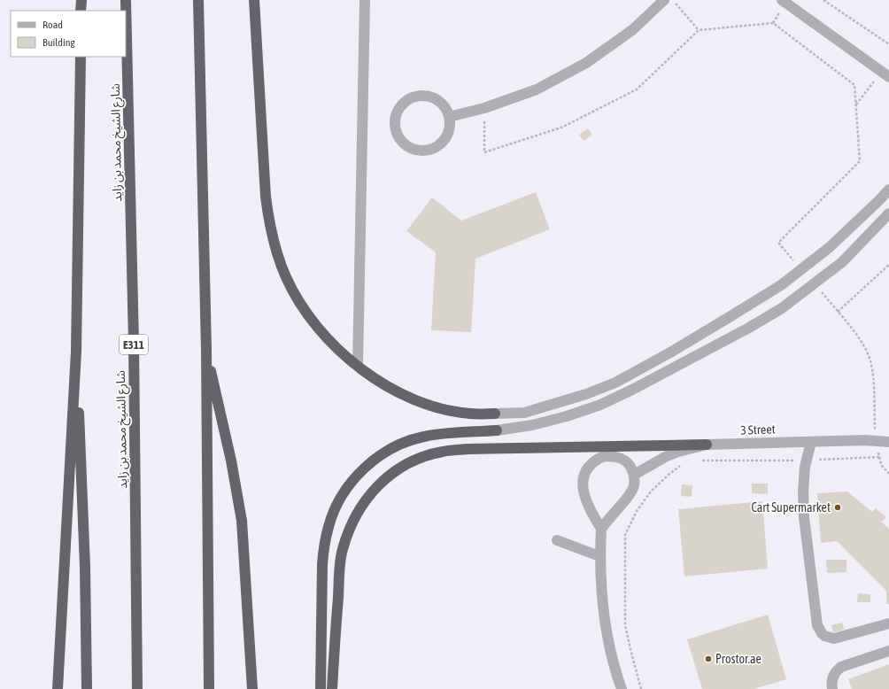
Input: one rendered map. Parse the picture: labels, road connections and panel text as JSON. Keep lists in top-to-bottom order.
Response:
{
  "streets": {
    "highway": ["شارع الشيخ محمد بن زايد", "E311"],
    "street": ["3 Street"]
  },
  "places": ["Cart Supermarket", "Prostor.ae"],
  "legend": ["Road", "Building"]
}
